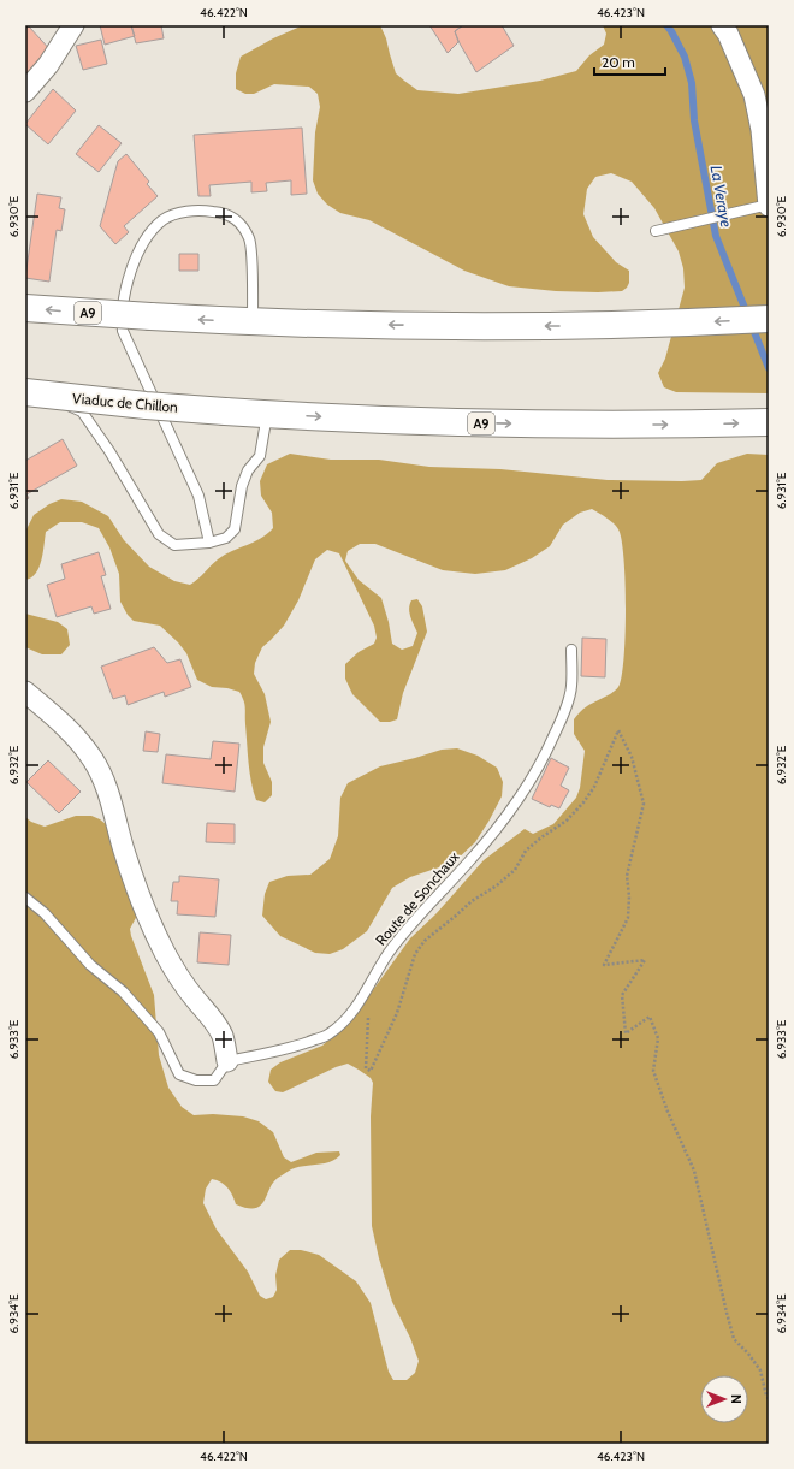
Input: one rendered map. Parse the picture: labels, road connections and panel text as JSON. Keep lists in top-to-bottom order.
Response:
{
  "streets": {
    "highway": ["A9", "Viaduc de Chillon"],
    "lane": ["Route de Sonchaux"]
  },
  "crossings": [
    ["A9", "Viaduc de Chillon"]
  ],
  "water": ["La Veraye"],
  "scale_bar": "20 m",
  "north": "right",
  "coordinates": [
    "46.422°N",
    "46.423°N",
    "6.930°E",
    "6.931°E",
    "6.932°E",
    "6.933°E",
    "6.934°E"
  ]
}
